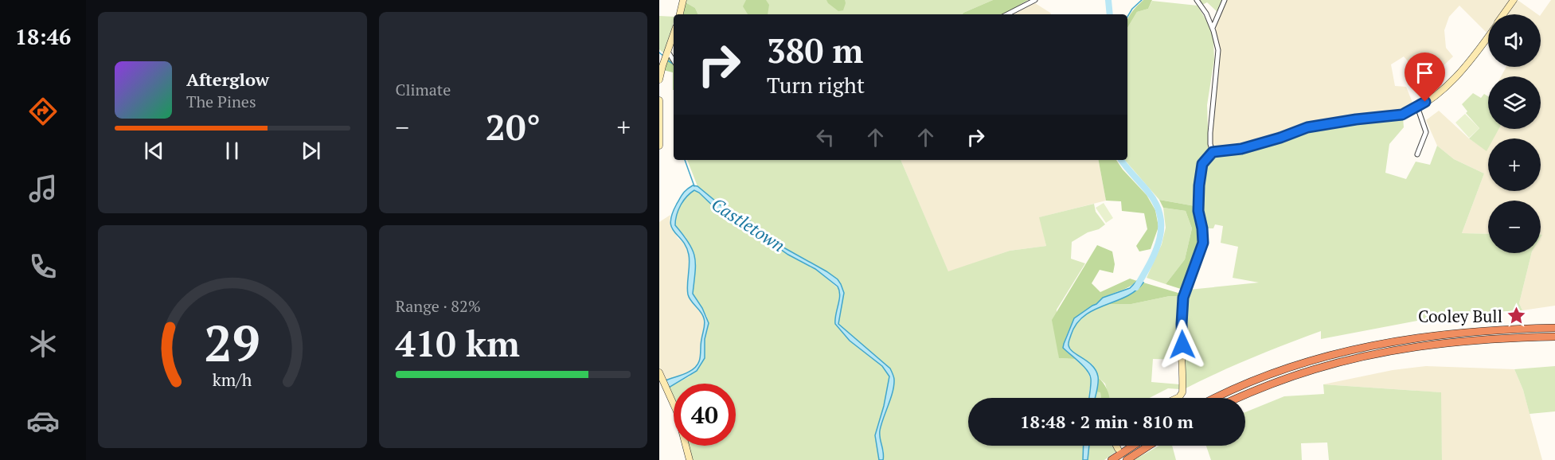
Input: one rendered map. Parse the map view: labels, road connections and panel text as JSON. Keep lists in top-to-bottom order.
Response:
{
  "water": ["Castletown"],
  "places": {
    "place": ["Cooley Bull"]
  },
  "page": {
    "tabs": "18:46",
    "tile": [
      "Climate",
      ["Range · 82%", "410 km"]
    ],
    "map_buttons": ["+", "−"],
    "turn": ["380 m", "Turn right"],
    "song": ["Afterglow", "The Pines"],
    "heat": ["−", "20°", "+"],
    "limit": "40",
    "trip": "18:48 · 2 min · 810 m",
    "gauge": ["29", "km/h"]
  }
}
